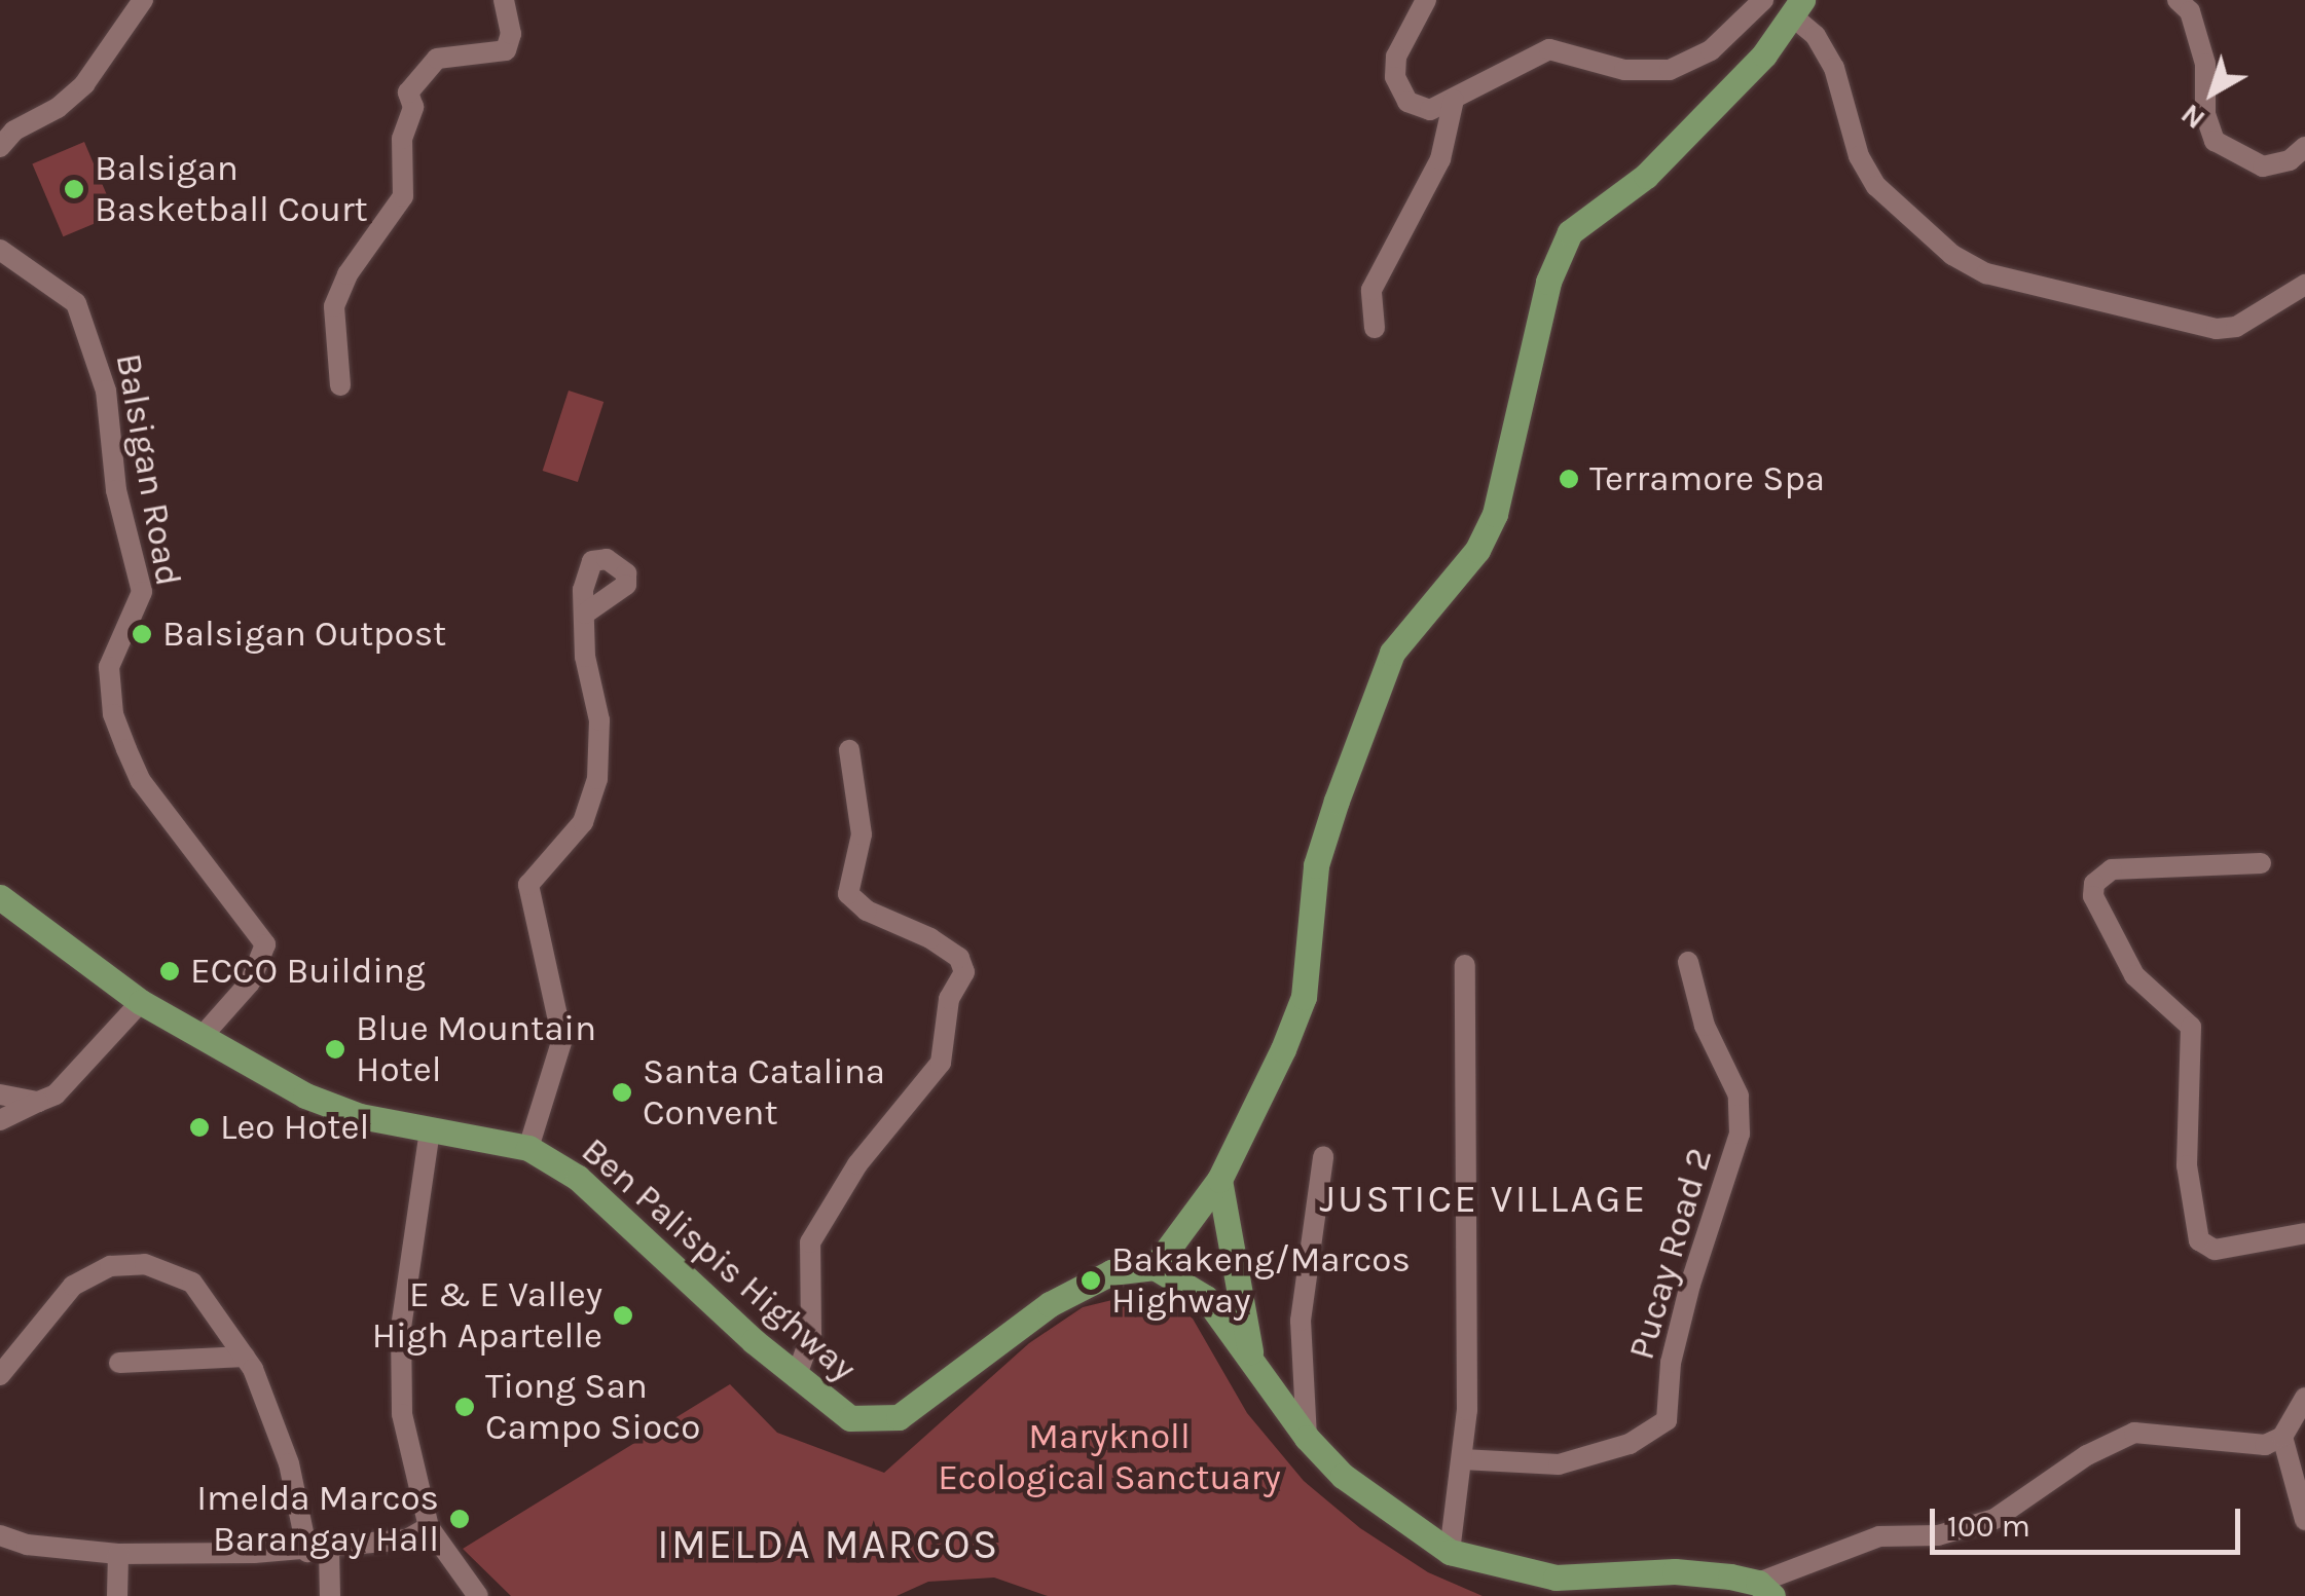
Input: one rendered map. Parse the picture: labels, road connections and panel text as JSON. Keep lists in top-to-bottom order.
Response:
{
  "streets": {
    "main road": ["Ben Palispis Highway"],
    "street": ["Balsigan Road", "Pucay Road 2"]
  },
  "crossings": [
    ["Balsigan Road", "Ben Palispis Highway"]
  ],
  "districts": ["JUSTICE VILLAGE", "IMELDA MARCOS"],
  "parks": ["Maryknoll Ecological Sanctuary"],
  "places": [
    "Balsigan Basketball Court",
    "Terramore Spa",
    "Balsigan Outpost",
    "ECCO Building",
    "Blue Mountain Hotel",
    "Santa Catalina Convent",
    "Leo Hotel",
    "Bakakeng/Marcos Highway",
    "E & E Valley High Apartelle",
    "Tiong San Campo Sioco",
    "Imelda Marcos Barangay Hall"
  ],
  "scale_bar": "100 m",
  "north": "bottom left"
}
